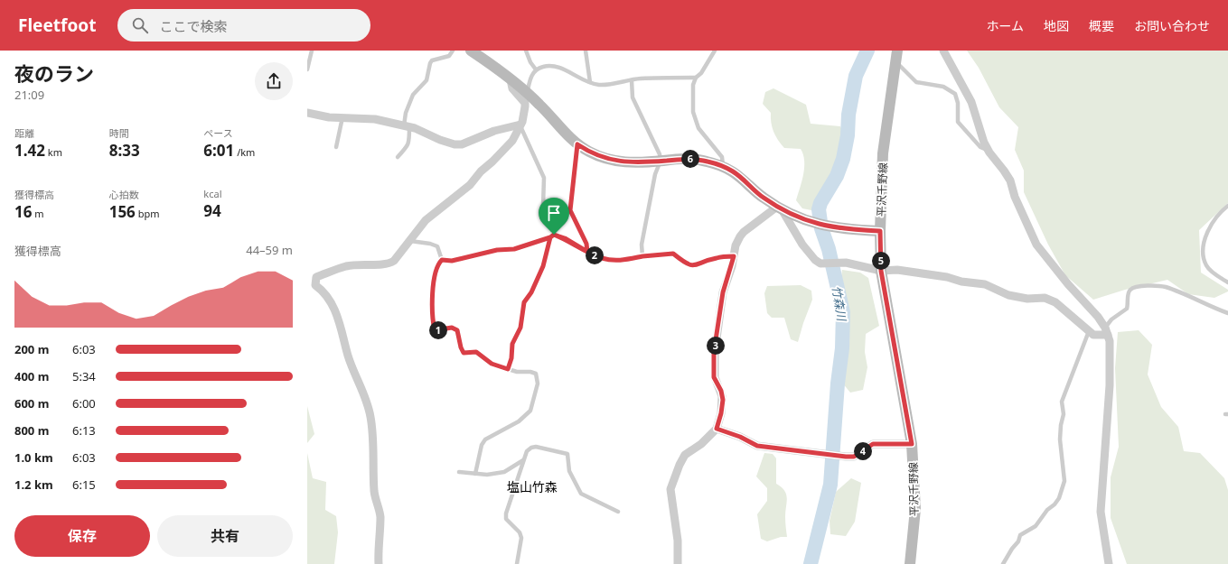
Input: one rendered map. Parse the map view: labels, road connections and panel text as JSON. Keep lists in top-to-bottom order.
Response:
{
  "streets": {
    "main road": ["平沢千野線"]
  },
  "districts": ["塩山竹森"],
  "water": ["竹森川"],
  "page": {
    "header": "Fleetfoot",
    "search": "ここで検索",
    "nav": [
      "ホーム",
      "地図",
      "概要",
      "お問い合わせ"
    ],
    "heading": ["夜のラン", "21:09"],
    "stats": [
      ["距離", "1.42 km"],
      ["時間", "8:33"],
      ["ペース", "6:01 /km"],
      ["獲得標高", "16 m"],
      ["心拍数", "156 bpm"],
      ["kcal", "94"]
    ],
    "pins": [
      "6",
      "2",
      "5",
      "1",
      "3",
      "4"
    ],
    "chart": ["獲得標高", "44–59 m"],
    "list": [
      {
        "name": "200 m",
        "note": "6:03"
      },
      {
        "name": "400 m",
        "note": "5:34"
      },
      {
        "name": "600 m",
        "note": "6:00"
      },
      {
        "name": "800 m",
        "note": "6:13"
      },
      {
        "name": "1.0 km",
        "note": "6:03"
      },
      {
        "name": "1.2 km",
        "note": "6:15"
      }
    ],
    "buttons": ["保存", "共有"]
  }
}
